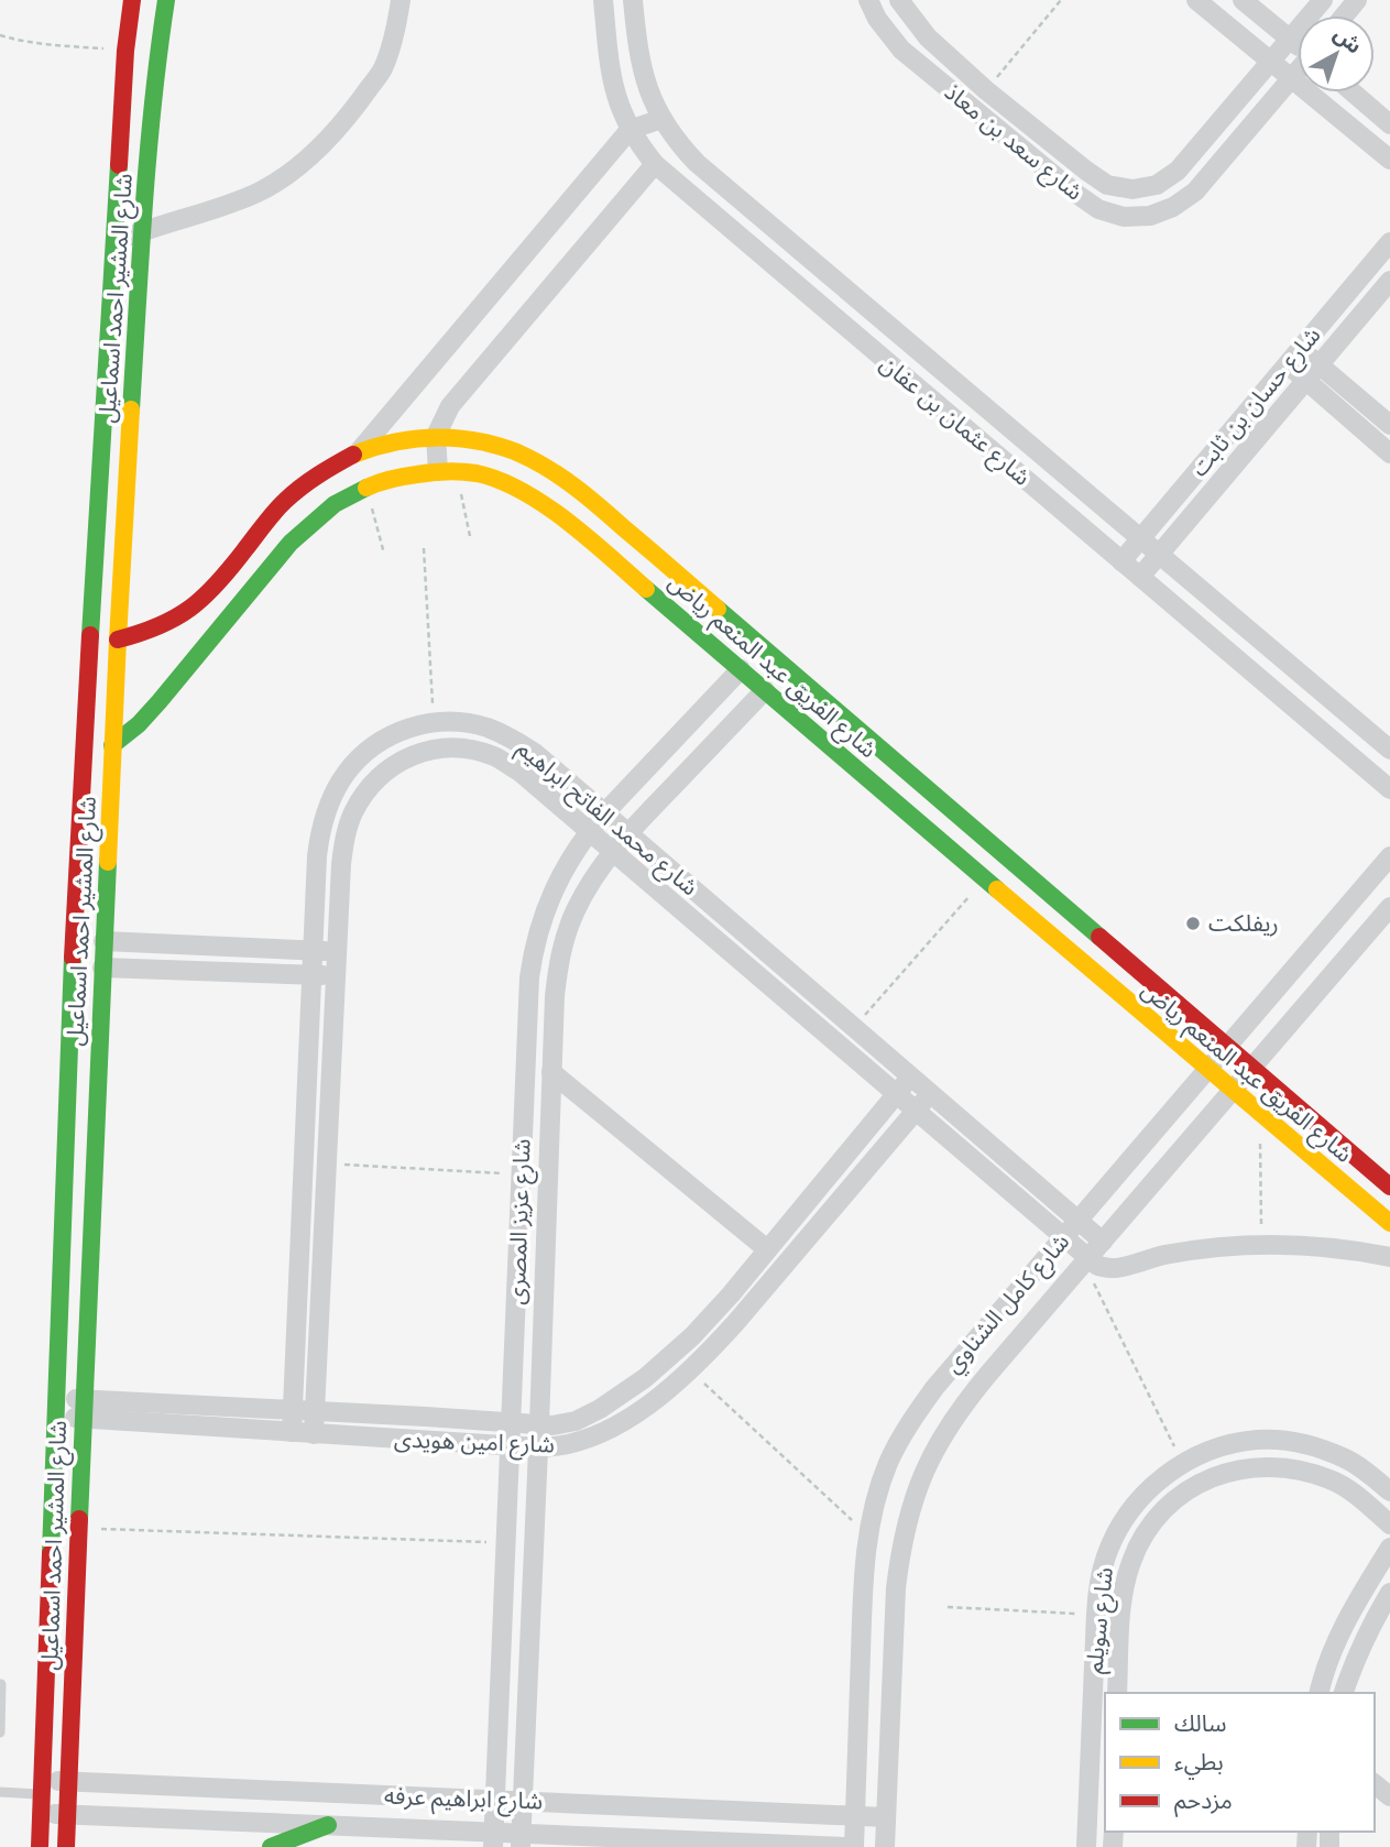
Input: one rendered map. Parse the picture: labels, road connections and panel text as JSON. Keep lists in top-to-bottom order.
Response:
{
  "streets": {
    "street": [
      "شارع سعد بن معاذ",
      "شارع المشير احمد اسماعيل",
      "شارع حسان بن ثابت",
      "شارع عثمان بن عفان",
      "شارع الفريق عبد المنعم رياض",
      "شارع محمد الفاتح ابراهيم",
      "شارع عزيز المصرى",
      "شارع كامل الشناوي",
      "شارع امين هويدى",
      "شارع سويلم",
      "شارع ابراهيم عرفه"
    ]
  },
  "crossings": [
    ["شارع المشير احمد اسماعيل", "شارع الفريق عبد المنعم رياض"],
    ["شارع المشير احمد اسماعيل", "شارع امين هويدى"],
    ["شارع المشير احمد اسماعيل", "شارع ابراهيم عرفه"],
    ["شارع حسان بن ثابت", "شارع عثمان بن عفان"],
    ["شارع الفريق عبد المنعم رياض", "شارع عزيز المصرى"],
    ["شارع الفريق عبد المنعم رياض", "شارع كامل الشناوي"],
    ["شارع محمد الفاتح ابراهيم", "شارع عزيز المصرى"],
    ["شارع محمد الفاتح ابراهيم", "شارع كامل الشناوي"],
    ["شارع محمد الفاتح ابراهيم", "شارع امين هويدى"],
    ["شارع عزيز المصرى", "شارع امين هويدى"],
    ["شارع عزيز المصرى", "شارع ابراهيم عرفه"],
    ["شارع كامل الشناوي", "شارع ابراهيم عرفه"]
  ],
  "places": ["ريفلكت"],
  "legend": ["سالك", "بطيء", "مزدحم"],
  "north": "top right"
}
